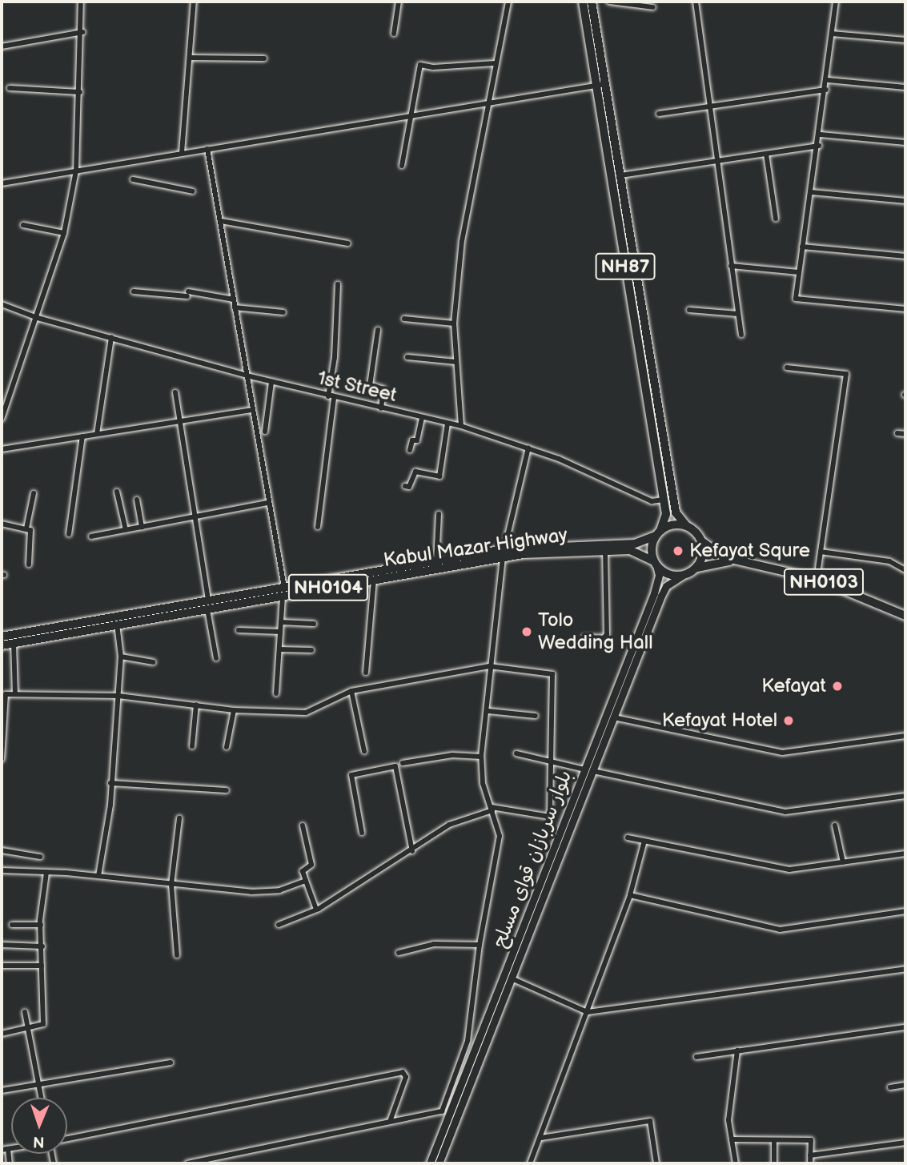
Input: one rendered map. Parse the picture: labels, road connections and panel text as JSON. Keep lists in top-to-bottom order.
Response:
{
  "streets": {
    "highway": [
      "NH87",
      "Kabul Mazar Highway",
      "NH0103",
      "NH0104"
    ],
    "main road": ["بلوار سربازان قوای مسلح"],
    "street": ["1st Street"]
  },
  "crossings": [
    ["NH87", "1st Street"],
    ["NH87", "Kabul Mazar Highway"],
    ["NH87", "NH0103"],
    ["NH87", "بلوار سربازان قوای مسلح"],
    ["Kabul Mazar Highway", "NH0103"],
    ["Kabul Mazar Highway", "بلوار سربازان قوای مسلح"],
    ["NH0103", "بلوار سربازان قوای مسلح"]
  ],
  "places": [
    "Kefayat Squre",
    "Tolo Wedding Hall",
    "Kefayat",
    "Kefayat Hotel"
  ],
  "north": "bottom"
}
